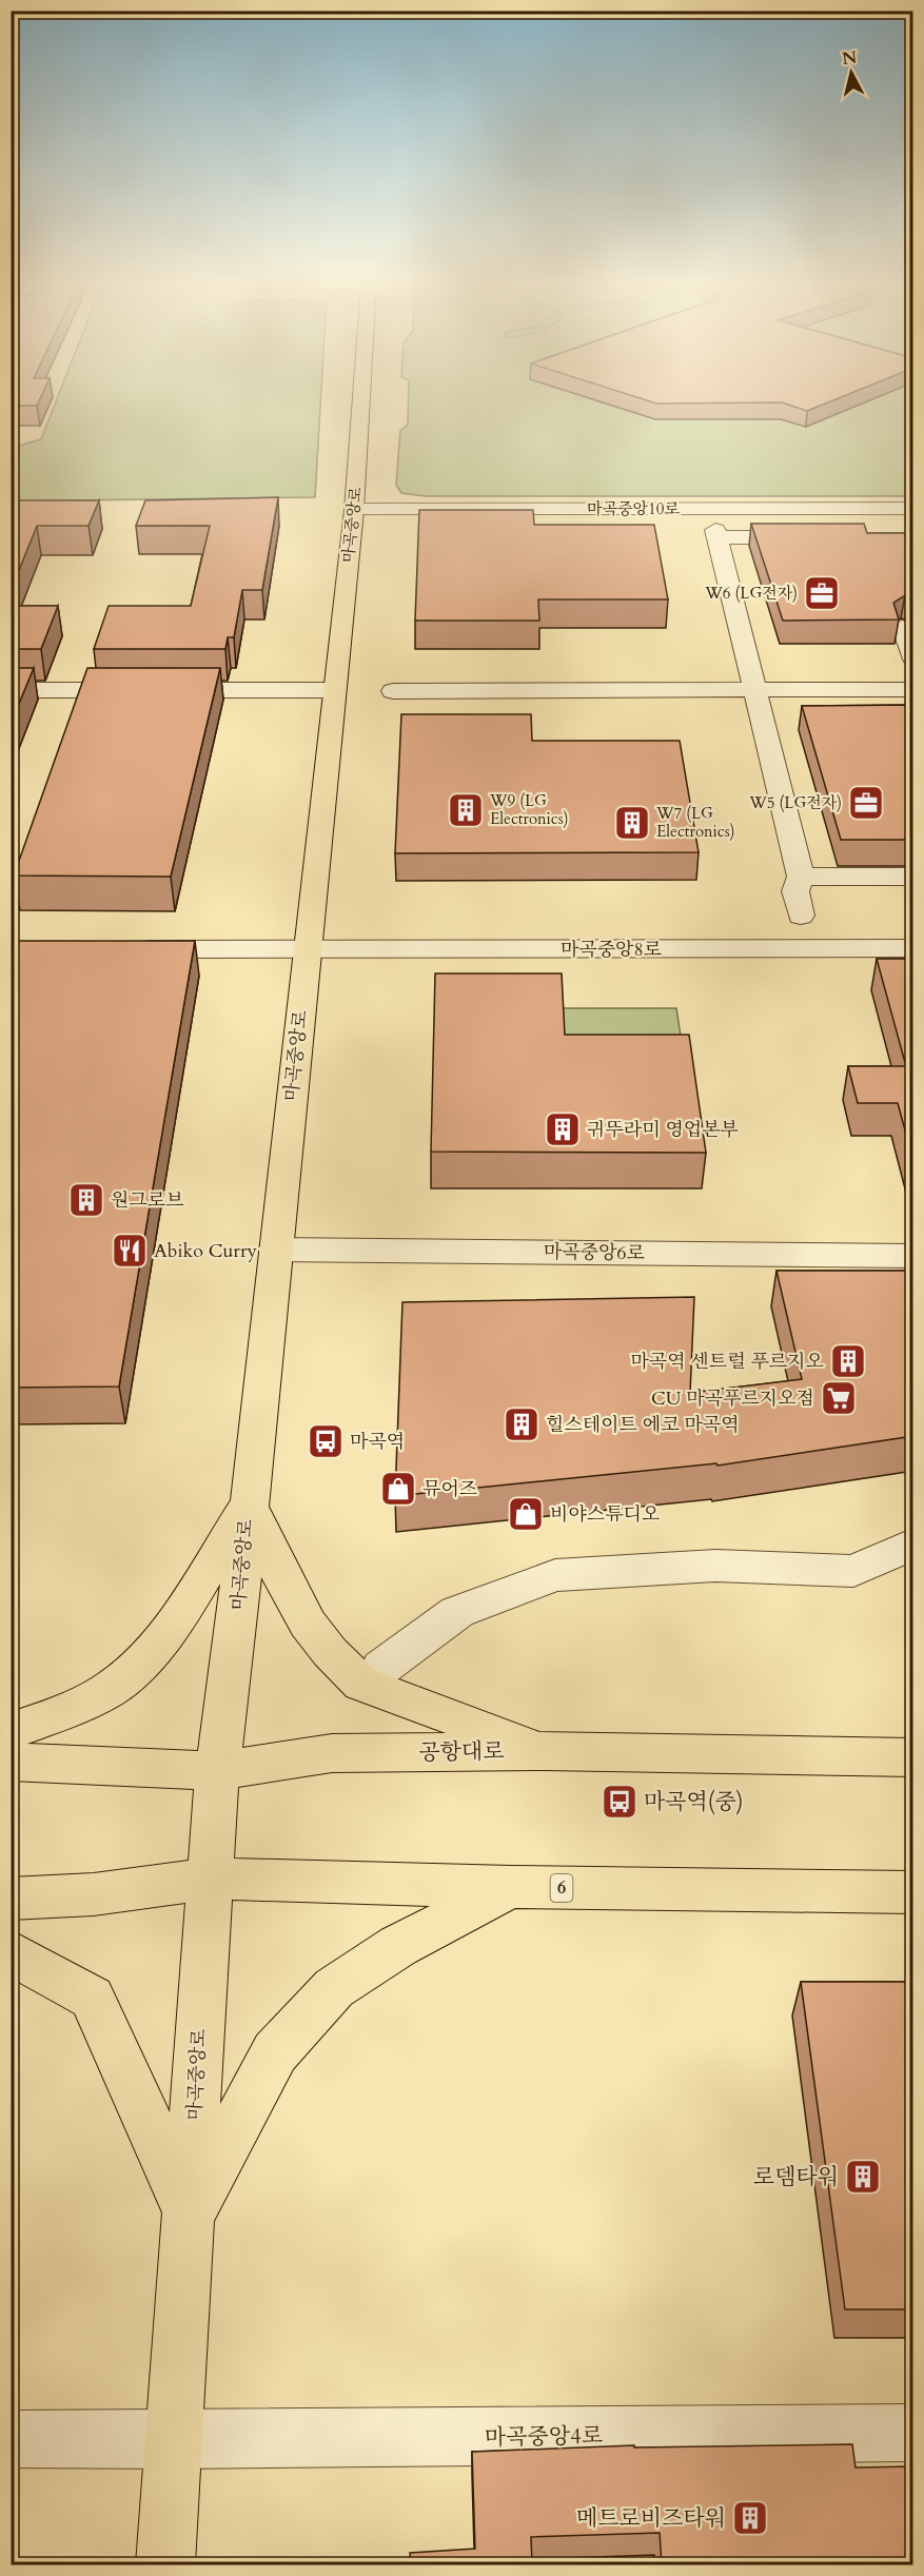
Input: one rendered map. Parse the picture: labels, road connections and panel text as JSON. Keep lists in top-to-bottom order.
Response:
{
  "streets": {
    "main road": ["마곡중앙로", "공항대로", "6"],
    "street": [
      "마곡중앙10로",
      "마곡중앙8로",
      "마곡중앙6로",
      "마곡중앙4로"
    ]
  },
  "crossings": [
    ["마곡중앙10로", "마곡중앙로"],
    ["마곡중앙로", "마곡중앙8로"],
    ["마곡중앙로", "마곡중앙6로"],
    ["마곡중앙로", "공항대로"],
    ["마곡중앙로", "6"],
    ["마곡중앙로", "마곡중앙4로"]
  ],
  "places": {
    "office": ["W6 (LG전자)", "W5 (LG전자)"],
    "building": [
      "W9 (LG Electronics)",
      "W7 (LG Electronics)",
      "귀뚜라미 영업본부",
      "원그로브",
      "마곡역 센트럴 푸르지오",
      "힐스테이트 에코 마곡역",
      "로뎀타워",
      "메트로비즈타워"
    ],
    "restaurant": ["Abiko Curry"],
    "supermarket": ["CU 마곡푸르지오점"],
    "bus stop": ["마곡역", "마곡역(중)"],
    "shop": ["뮤어즈", "비야스튜디오"]
  },
  "north": "top"
}
